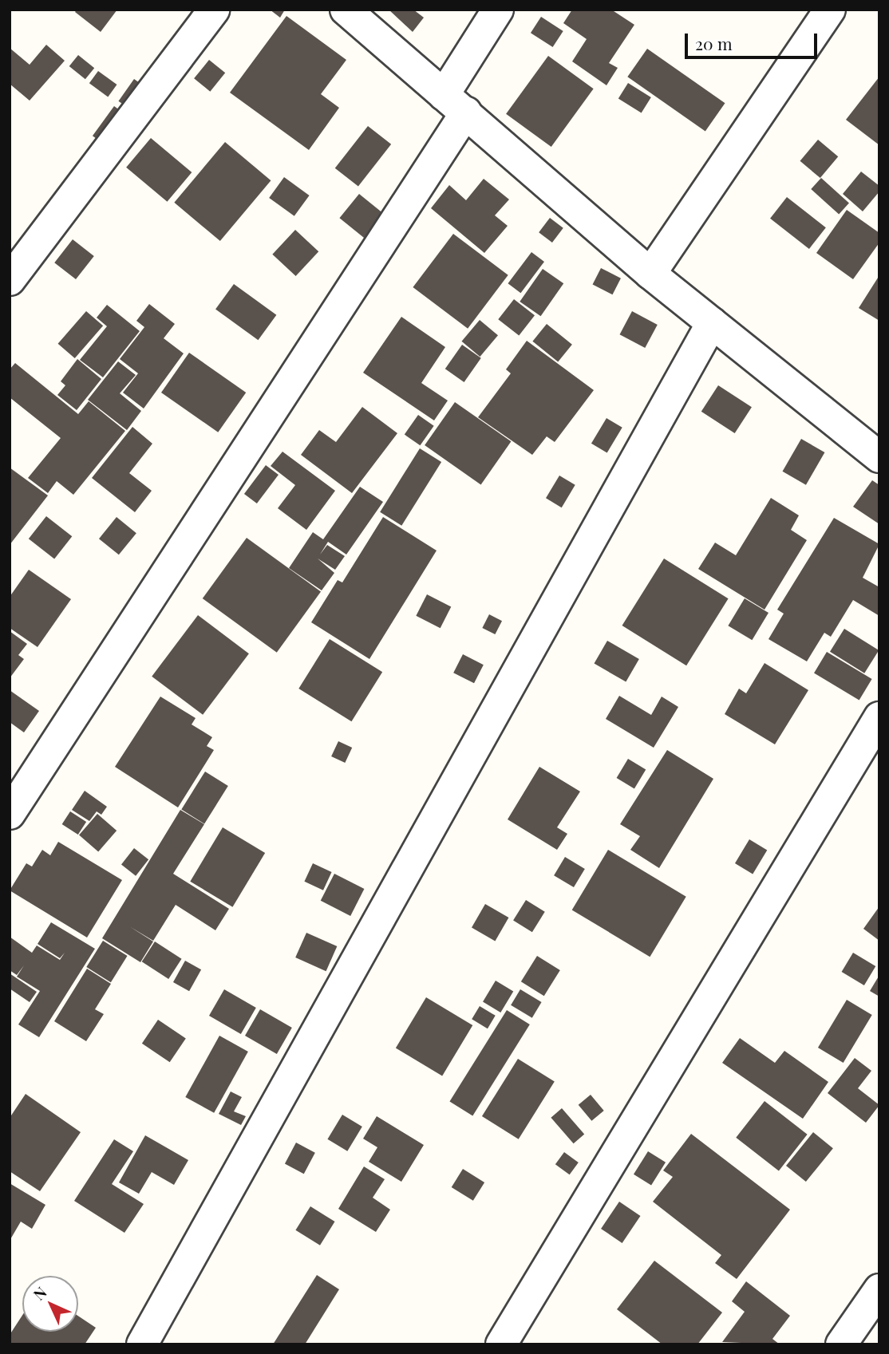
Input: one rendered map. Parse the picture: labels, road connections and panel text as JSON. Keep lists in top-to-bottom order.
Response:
{
  "scale_bar": "20 m",
  "north": "top left"
}
